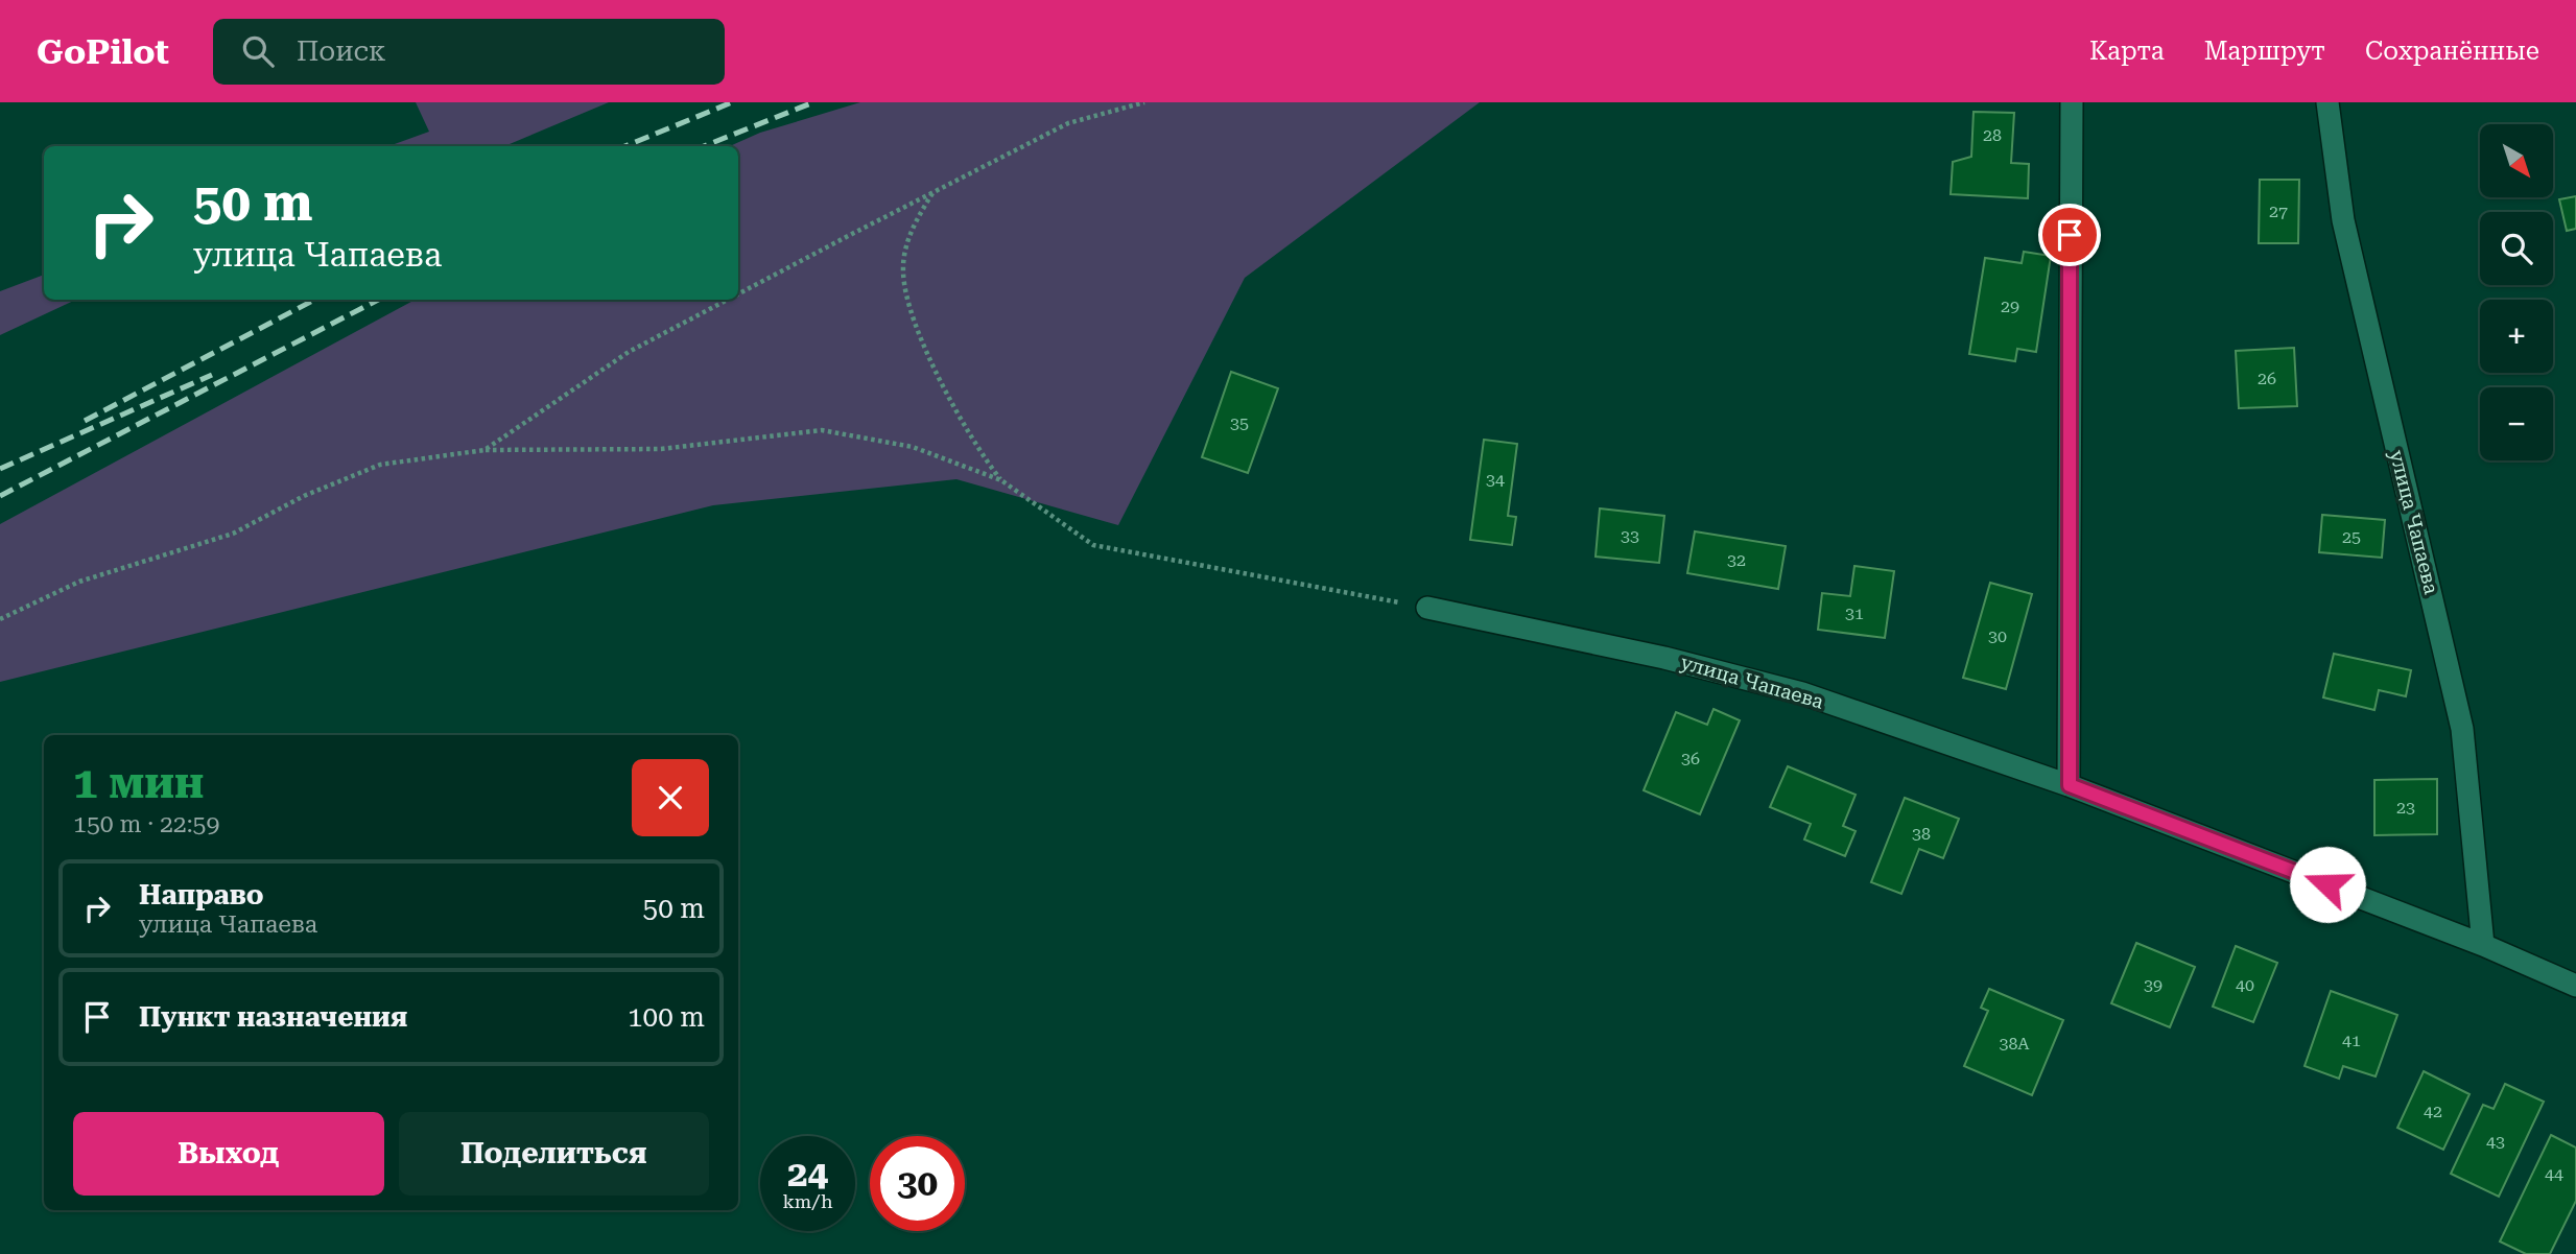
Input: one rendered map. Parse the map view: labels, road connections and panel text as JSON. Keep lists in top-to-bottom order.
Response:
{
  "streets": {
    "street": ["улица Чапаева"]
  },
  "house_numbers": [
    "28",
    "27",
    "29",
    "26",
    "35",
    "34",
    "33",
    "25",
    "32",
    "31",
    "30",
    "36",
    "23",
    "38",
    "39",
    "40",
    "41",
    "38А",
    "42",
    "43",
    "44"
  ],
  "north": "bottom right",
  "page": {
    "header": "GoPilot",
    "search": "Поиск",
    "nav": ["Карта", "Маршрут", "Сохранённые"],
    "map_buttons": ["+", "−"],
    "turn": ["50 m", "улица Чапаева"],
    "heading": ["1 мин", "150 m · 22:59"],
    "list": [
      {
        "name": "Направо",
        "note": "улица Чапаева",
        "value": "50 m"
      },
      {
        "name": "Пункт назначения",
        "value": "100 m"
      }
    ],
    "buttons": ["Выход", "Поделиться"],
    "speed": "24 km/h",
    "limit": "30"
  }
}
